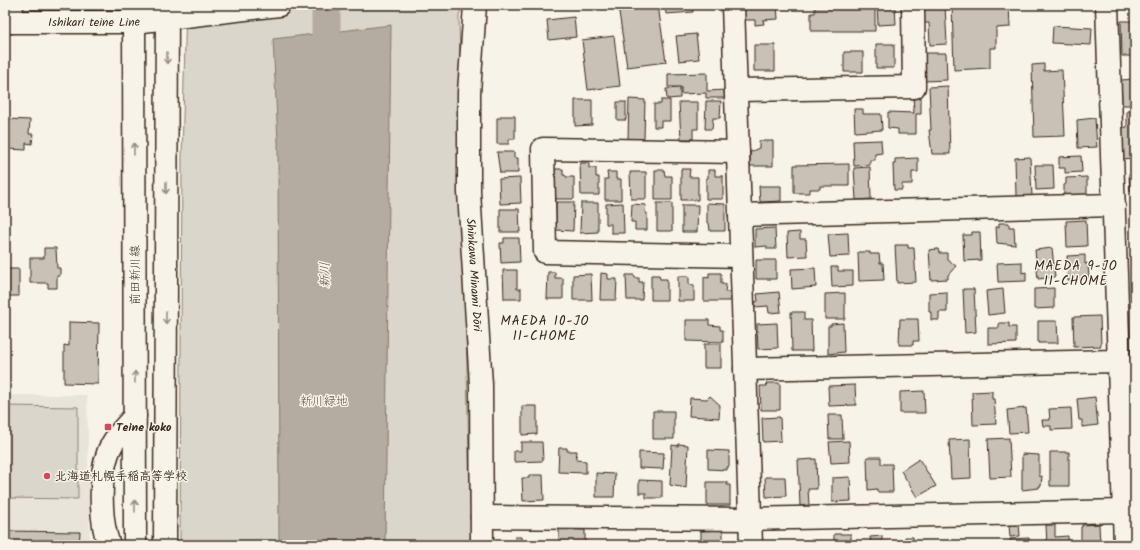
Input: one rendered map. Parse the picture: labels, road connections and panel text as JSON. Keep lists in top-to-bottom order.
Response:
{
  "streets": {
    "street": ["Ishikari teine Line", "前田新川線", "Shinkawa Minami Dōri"]
  },
  "crossings": [
    ["Ishikari teine Line", "前田新川線"]
  ],
  "districts": ["MAEDA 9-JO 11-CHOME", "MAEDA 10-JO 11-CHOME"],
  "water": ["新川"],
  "parks": ["新川緑地"],
  "places": {
    "transit": ["Teine koko"],
    "other": ["北海道札幌手稲高等学校"]
  }
}
